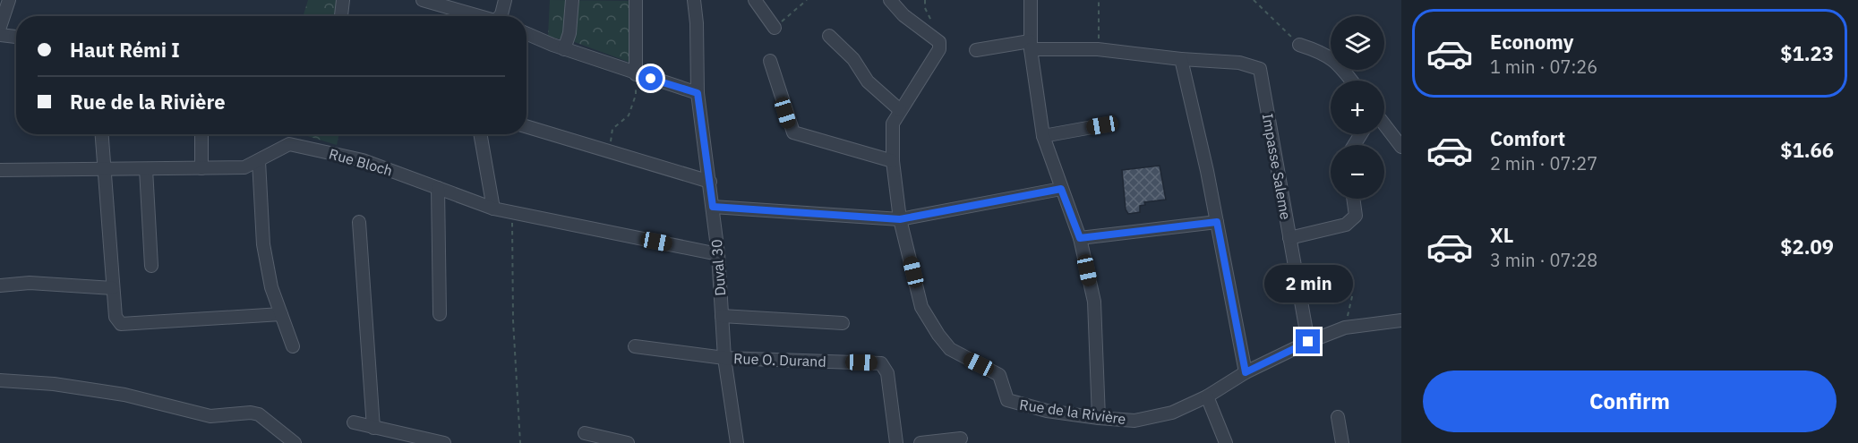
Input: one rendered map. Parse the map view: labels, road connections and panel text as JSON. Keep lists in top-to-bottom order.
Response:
{
  "streets": {
    "street": [
      "Rue Bloch",
      "Impasse Saleme",
      "Duval 30",
      "Rue O. Durand",
      "Rue de la Rivière"
    ]
  },
  "crossings": [
    ["Rue Bloch", "Duval 30"],
    ["Impasse Saleme", "Rue de la Rivière"],
    ["Duval 30", "Rue O. Durand"]
  ],
  "page": {
    "list": [
      {
        "name": "Economy",
        "note": "1 min · 07:26",
        "value": "$1.23"
      },
      {
        "name": "Comfort",
        "note": "2 min · 07:27",
        "value": "$1.66"
      },
      {
        "name": "XL",
        "note": "3 min · 07:28",
        "value": "$2.09"
      }
    ],
    "map_buttons": ["+", "−"],
    "banner": ["Haut Rémi I", "Rue de la Rivière"],
    "bubble": "2 min",
    "buttons": "Confirm"
  }
}
